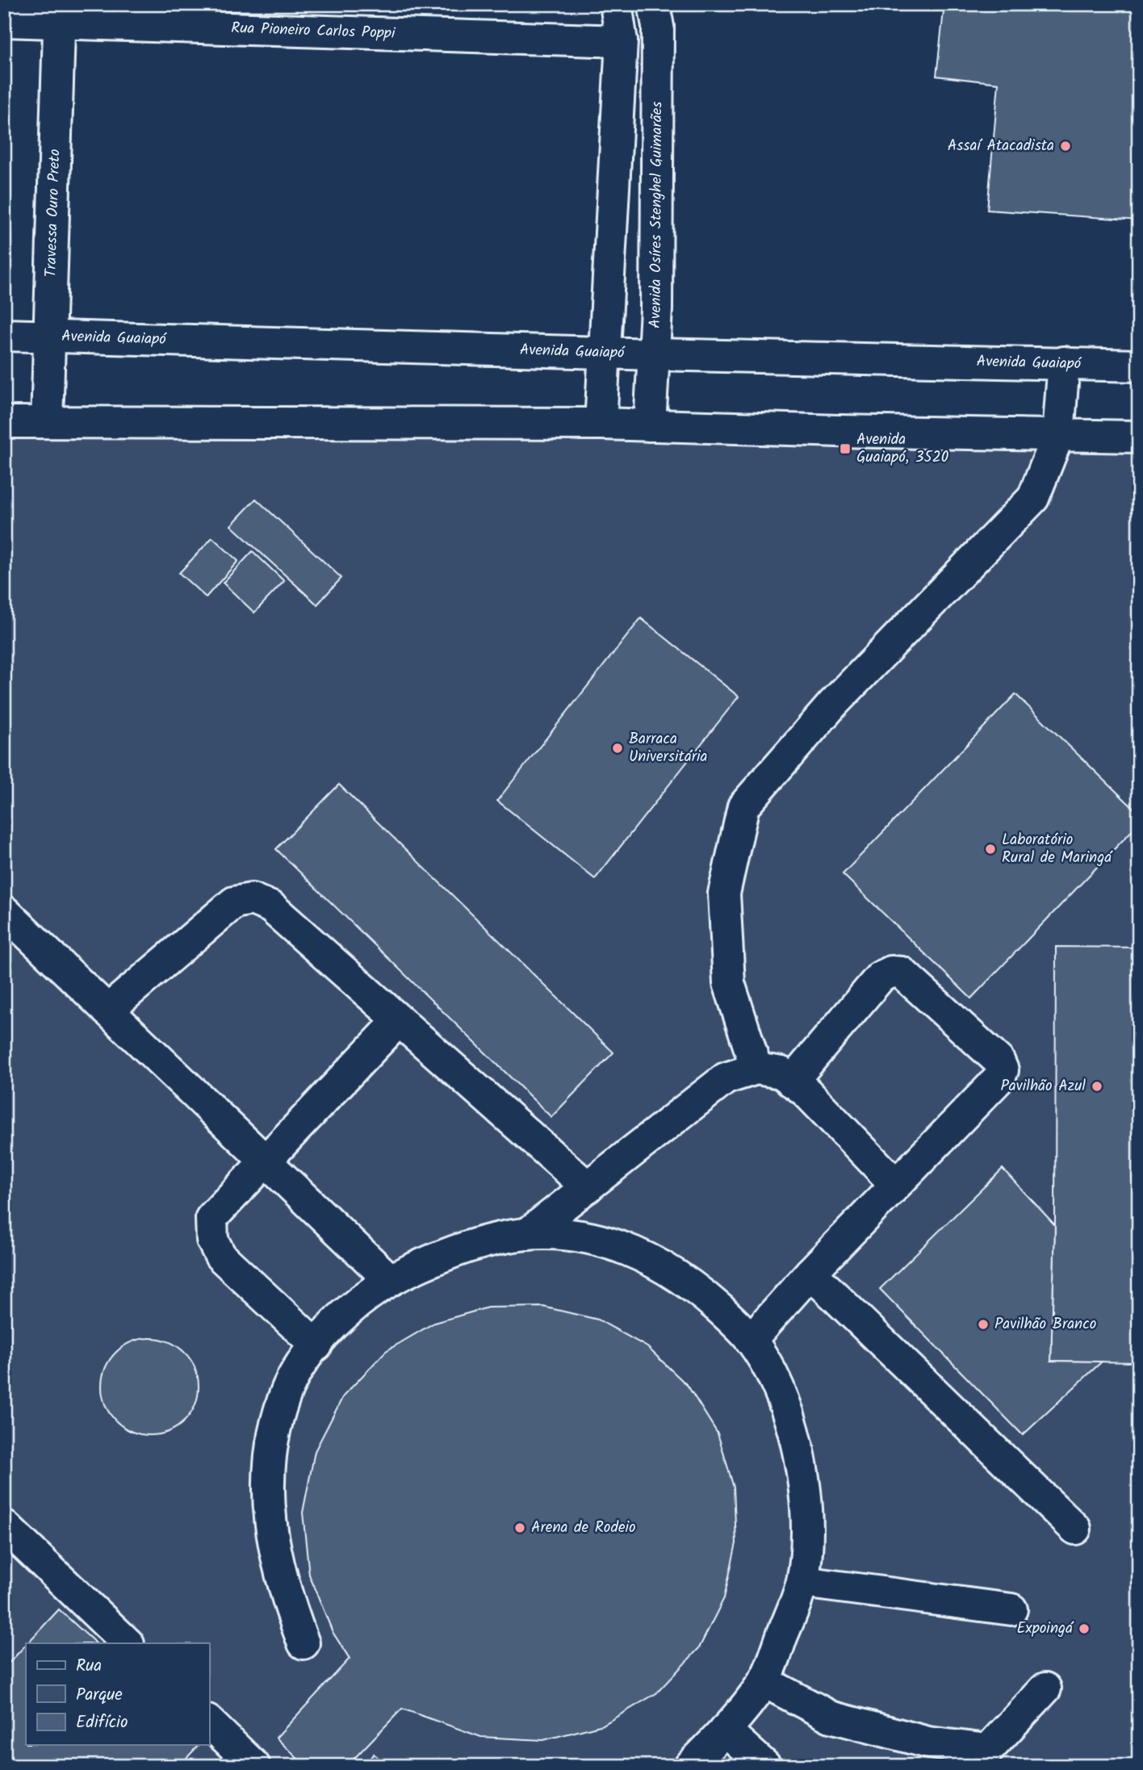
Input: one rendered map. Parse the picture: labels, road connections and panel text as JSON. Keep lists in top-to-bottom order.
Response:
{
  "streets": {
    "main road": [
      "Rua Pioneiro Carlos Poppi",
      "Travessa Ouro Preto",
      "Avenida Osíres Stenghel Guimarães",
      "Avenida Guaiapó"
    ]
  },
  "crossings": [
    ["Rua Pioneiro Carlos Poppi", "Travessa Ouro Preto"],
    ["Travessa Ouro Preto", "Avenida Guaiapó"],
    ["Avenida Osíres Stenghel Guimarães", "Avenida Guaiapó"]
  ],
  "places": {
    "other": [
      "Assaí Atacadista",
      "Barraca Universitária",
      "Laboratório Rural de Maringá",
      "Pavilhão Azul",
      "Pavilhão Branco",
      "Arena de Rodeio",
      "Expoingá"
    ],
    "transit": ["Avenida Guaiapó, 3520"]
  },
  "legend": ["Rua", "Parque", "Edifício"]
}
